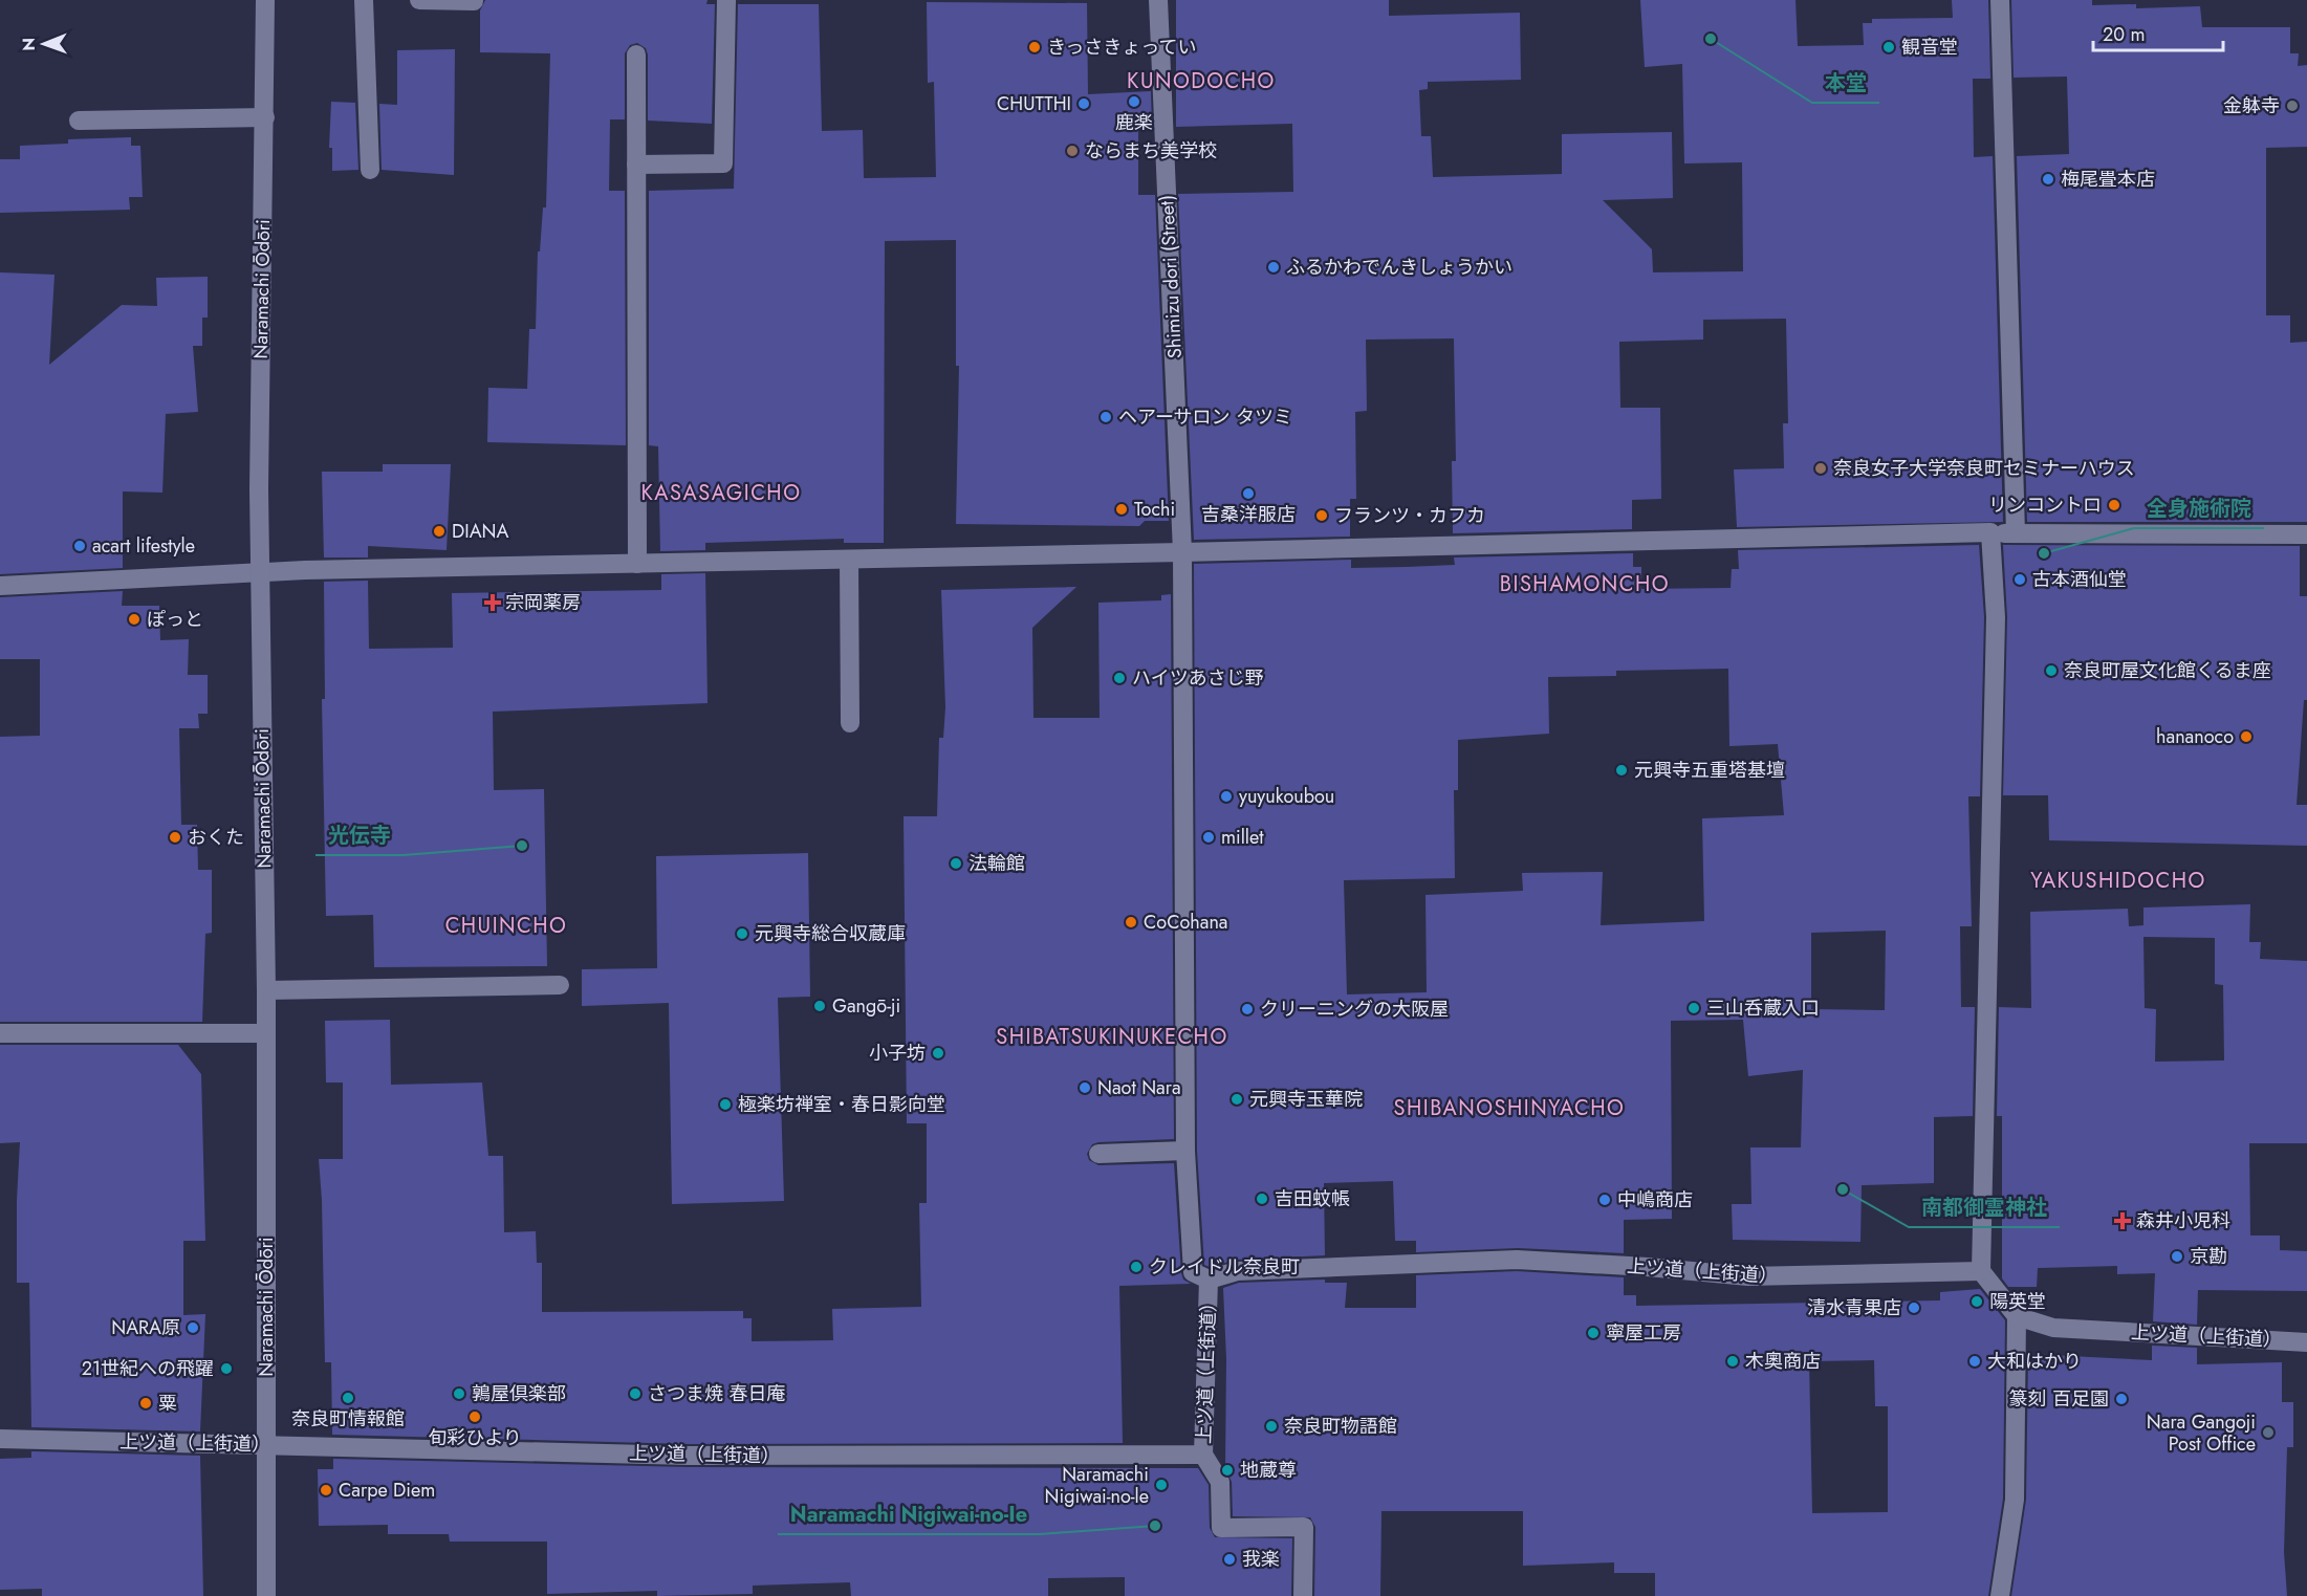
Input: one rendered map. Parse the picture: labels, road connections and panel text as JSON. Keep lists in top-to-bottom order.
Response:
{
  "streets": {
    "street": ["Shimizu dori (Street)", "Naramachi Ōdōri", "上ツ道（上街道）"]
  },
  "crossings": [
    ["Shimizu dori (Street)", "上ツ道（上街道）"],
    ["Naramachi Ōdōri", "上ツ道（上街道）"]
  ],
  "districts": [
    "KUNODOCHO",
    "KASASAGICHO",
    "BISHAMONCHO",
    "YAKUSHIDOCHO",
    "CHUINCHO",
    "SHIBATSUKINUKECHO",
    "SHIBANOSHINYACHO"
  ],
  "places": {
    "other": [
      "本堂",
      "きっさきょってい",
      "観音堂",
      "鹿楽",
      "CHUTTHI",
      "金躰寺",
      "ならまち美学校",
      "梅尾畳本店",
      "ふるかわでんきしょうかい",
      "ヘアーサロン タツミ",
      "奈良女子大学奈良町セミナーハウス",
      "吉桑洋服店",
      "リンコントロ",
      "Tochi",
      "フランツ・カフカ",
      "DIANA",
      "acart lifestyle",
      "全身施術院",
      "古本酒仙堂",
      "ぽっと",
      "奈良町屋文化館くるま座",
      "ハイツあさじ野",
      "hananoco",
      "元興寺五重塔基壇",
      "yuyukoubou",
      "おくた",
      "millet",
      "光伝寺",
      "法輪館",
      "CoCohana",
      "元興寺総合収蔵庫",
      "Gangō-ji",
      "三山呑蔵入口",
      "クリーニングの大阪屋",
      "小子坊",
      "Naot Nara",
      "元興寺玉華院",
      "極楽坊禅室・春日影向堂",
      "南都御霊神社",
      "吉田蚊帳",
      "中嶋商店",
      "京勘",
      "クレイドル奈良町",
      "陽英堂",
      "清水青果店",
      "NARA原",
      "寧屋工房",
      "木奧商店",
      "大和はかり",
      "21世紀への飛躍",
      "鶉屋倶楽部",
      "さつま焼 春日庵",
      "奈良町情報館",
      "篆刻 百足園",
      "粟",
      "旬彩ひより",
      "奈良町物語館",
      "Nara Gangoji Post Office",
      "地蔵尊",
      "Naramachi Nigiwai-no-le",
      "Carpe Diem",
      "Naramachi Nigiwai-no-Ie",
      "我楽"
    ],
    "health": ["宗岡薬房", "森井小児科"]
  },
  "scale_bar": "20 m",
  "north": "left"
}
